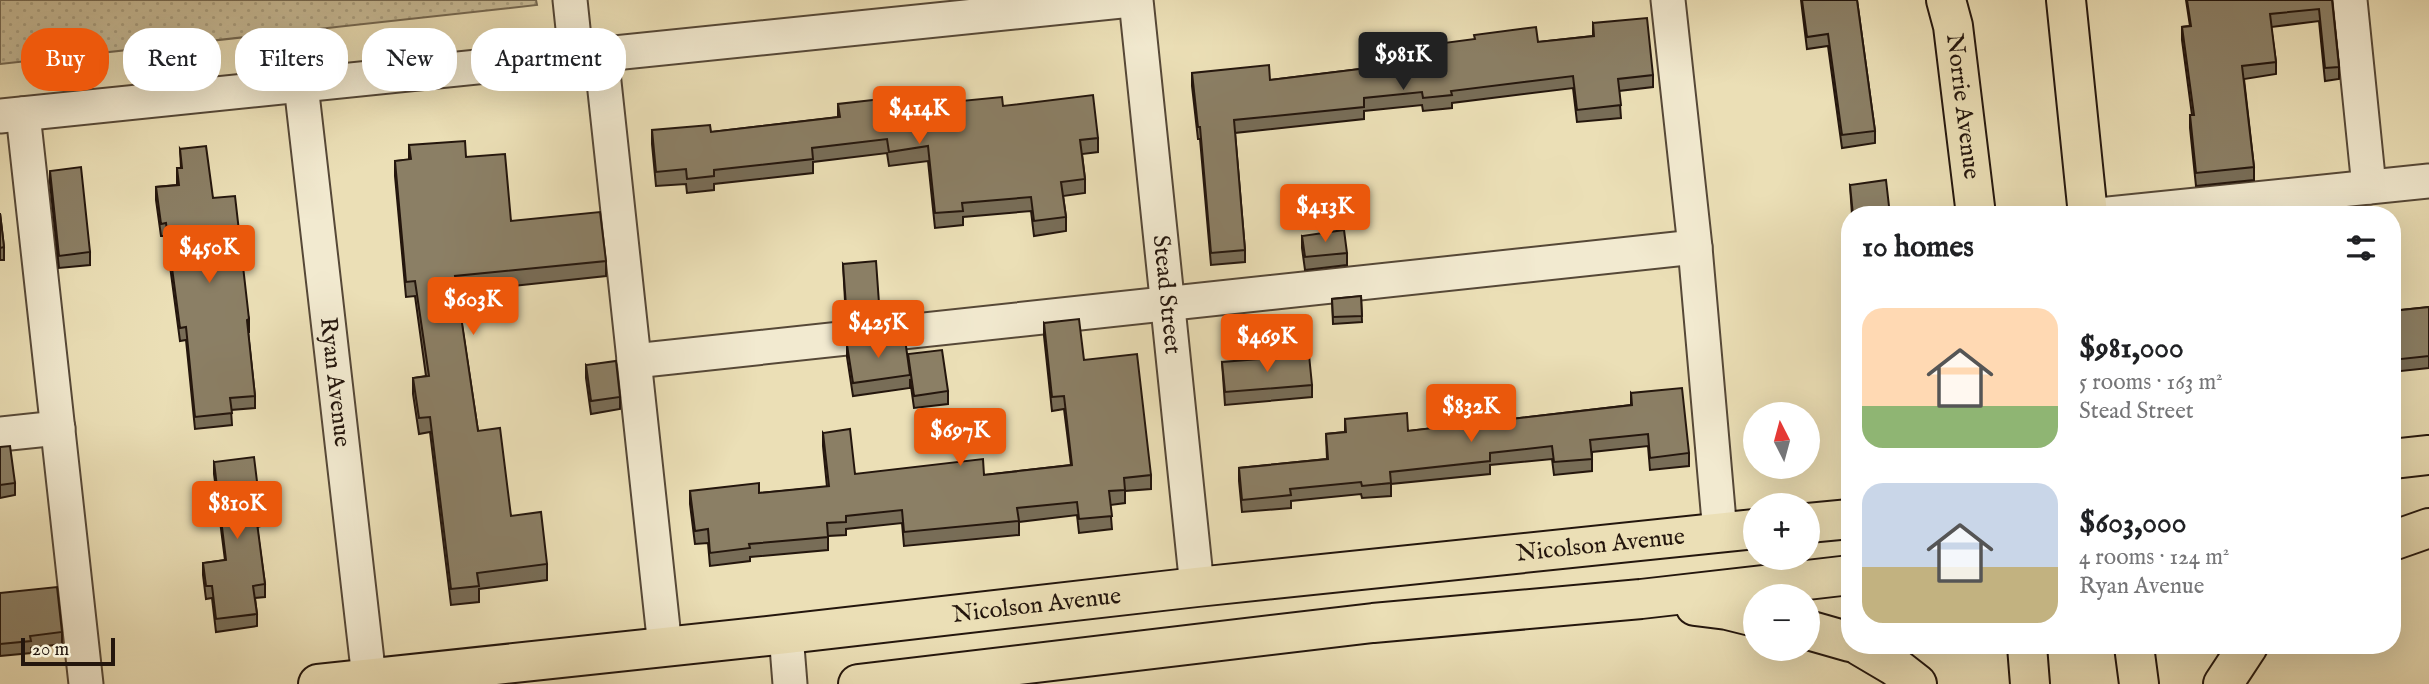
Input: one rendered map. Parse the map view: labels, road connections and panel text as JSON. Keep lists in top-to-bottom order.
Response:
{
  "streets": {
    "main road": ["Norrie Avenue", "Nicolson Avenue"],
    "street": ["Stead Street", "Ryan Avenue"]
  },
  "crossings": [
    ["Stead Street", "Nicolson Avenue"],
    ["Ryan Avenue", "Nicolson Avenue"]
  ],
  "scale_bar": "20 m",
  "north": "top",
  "page": {
    "chip": [
      "Buy",
      "Rent",
      "Filters",
      "New",
      "Apartment"
    ],
    "price": [
      "$981K",
      "$414K",
      "$413K",
      "$450K",
      "$603K",
      "$425K",
      "$469K",
      "$832K",
      "$697K",
      "$810K"
    ],
    "heading": "10 homes",
    "list": [
      {
        "name": "$981,000",
        "note": "5 rooms · 163 m² · Stead Street"
      },
      {
        "name": "$603,000",
        "note": "4 rooms · 124 m² · Ryan Avenue"
      }
    ],
    "map_buttons": ["+", "−"],
    "scale": "20 m"
  }
}
